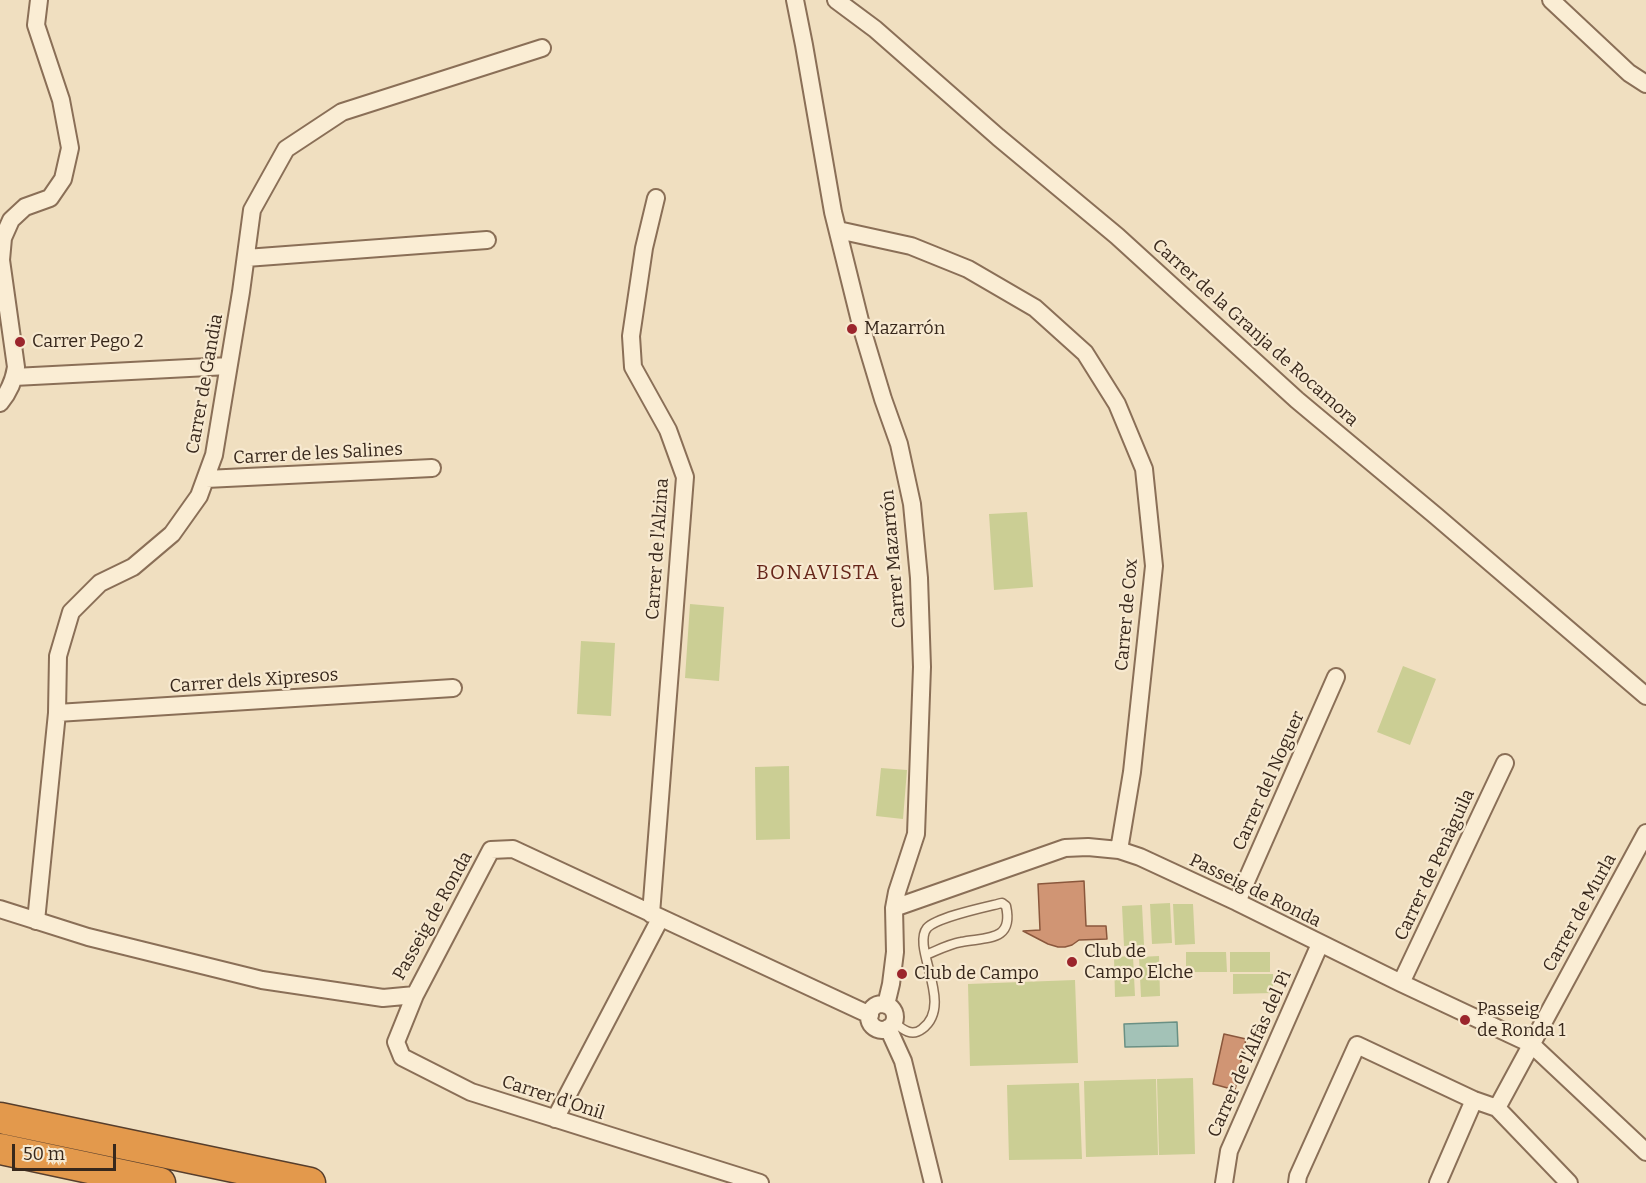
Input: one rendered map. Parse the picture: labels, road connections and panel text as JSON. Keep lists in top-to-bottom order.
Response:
{
  "streets": {
    "street": [
      "Carrer de la Granja de Rocamora",
      "Carrer de Gandia",
      "Carrer de les Salines",
      "Carrer de l'Alzina",
      "Carrer Mazarrón",
      "Carrer de Cox",
      "Carrer dels Xipresos",
      "Carrer del Noguer",
      "Carrer de Penàguila",
      "Passeig de Ronda",
      "Carrer de Murla",
      "Carrer de l'Alfàs del Pi",
      "Carrer d'Onil"
    ]
  },
  "crossings": [
    ["Carrer de Gandia", "Carrer de les Salines"],
    ["Carrer de Gandia", "Carrer dels Xipresos"],
    ["Carrer de Gandia", "Passeig de Ronda"],
    ["Carrer de l'Alzina", "Passeig de Ronda"],
    ["Carrer de l'Alzina", "Carrer d'Onil"],
    ["Carrer Mazarrón", "Carrer de Cox"],
    ["Carrer Mazarrón", "Passeig de Ronda"],
    ["Carrer de Cox", "Passeig de Ronda"],
    ["Carrer del Noguer", "Passeig de Ronda"],
    ["Carrer de Penàguila", "Passeig de Ronda"],
    ["Passeig de Ronda", "Carrer de Murla"],
    ["Passeig de Ronda", "Carrer de l'Alfàs del Pi"],
    ["Passeig de Ronda", "Carrer d'Onil"]
  ],
  "districts": ["BONAVISTA"],
  "places": [
    "Mazarrón",
    "Carrer Pego 2",
    "Club de Campo Elche",
    "Club de Campo",
    "Passeig de Ronda 1"
  ],
  "scale_bar": "50 m"
}
